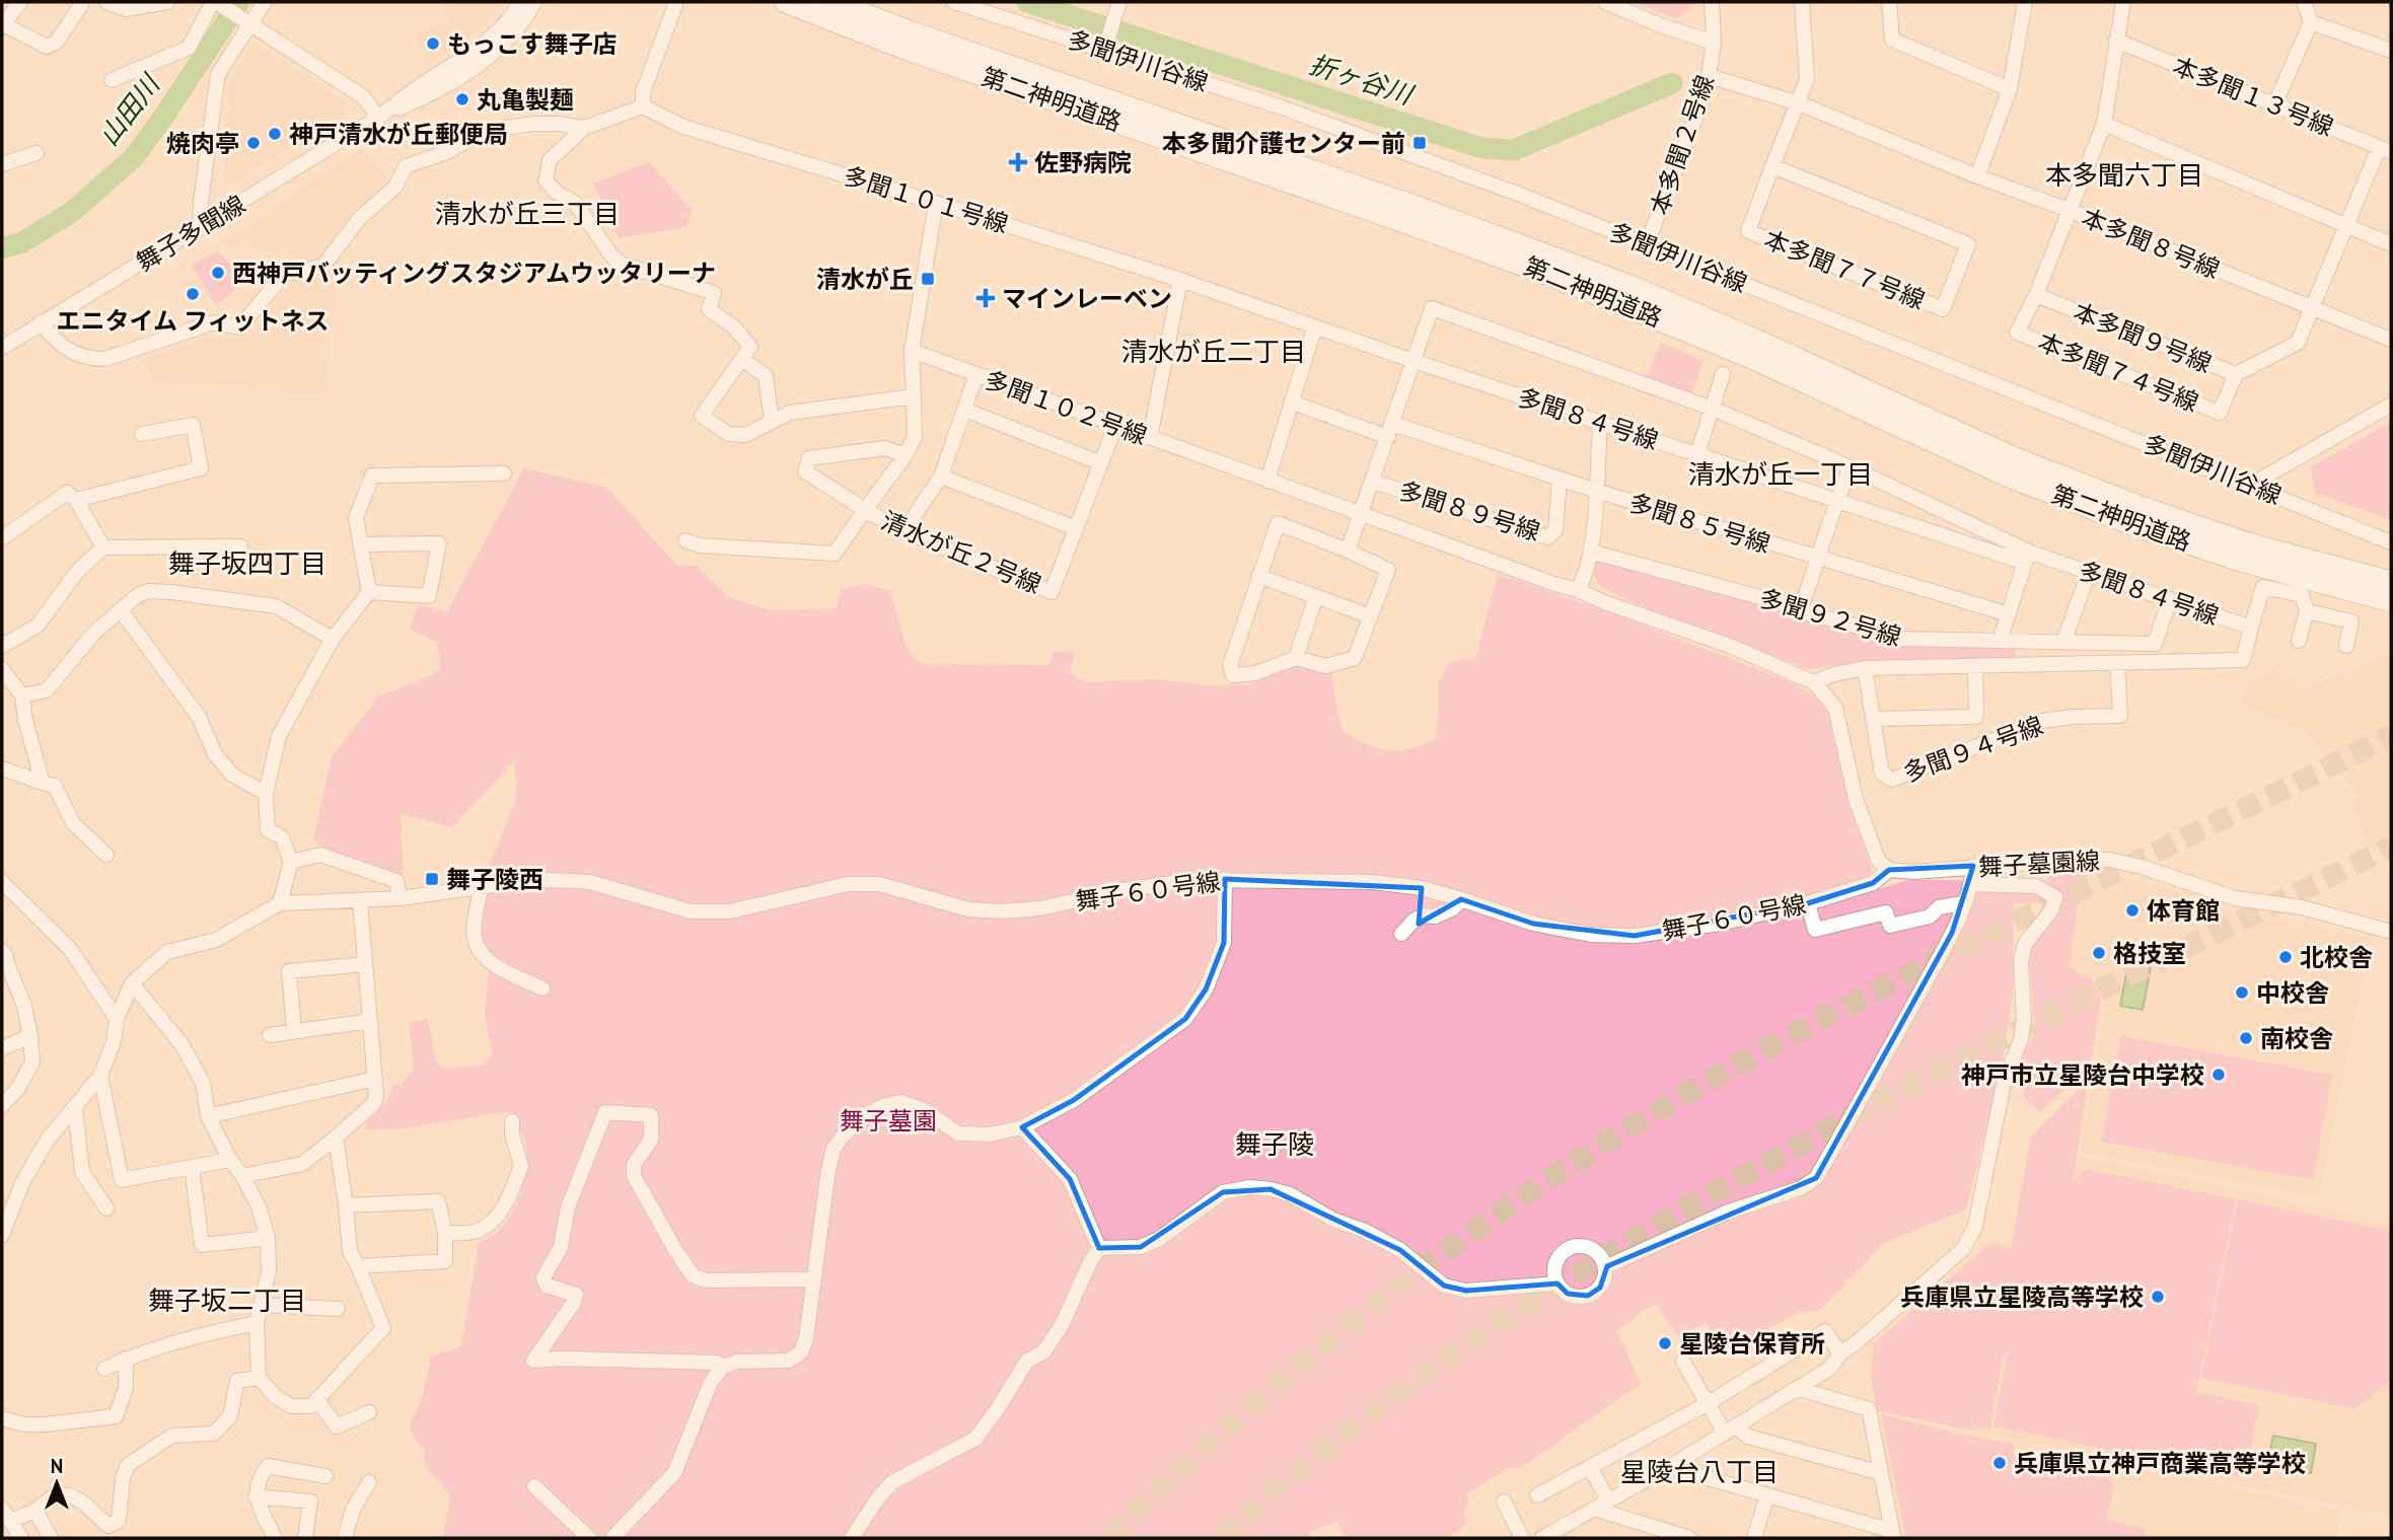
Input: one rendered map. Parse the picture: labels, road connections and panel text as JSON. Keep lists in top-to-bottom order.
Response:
{
  "streets": {
    "highway": ["第二神明道路"],
    "street": [
      "多聞伊川谷線",
      "本多聞１３号線",
      "本多聞２号線",
      "多聞１０１号線",
      "舞子多聞線",
      "本多聞８号線",
      "本多聞７７号線",
      "本多聞９号線",
      "本多聞７４号線",
      "多聞１０２号線",
      "多聞８４号線",
      "多聞８９号線",
      "多聞８５号線",
      "清水が丘２号線",
      "多聞９２号線",
      "多聞９４号線",
      "舞子墓園線",
      "舞子６０号線"
    ]
  },
  "crossings": [
    ["多聞伊川谷線", "本多聞２号線"],
    ["本多聞１３号線", "本多聞９号線"],
    ["本多聞２号線", "本多聞８号線"],
    ["多聞１０１号線", "多聞８４号線"],
    ["本多聞８号線", "本多聞７７号線"],
    ["本多聞８号線", "本多聞９号線"],
    ["本多聞９号線", "本多聞７４号線"],
    ["多聞１０２号線", "清水が丘２号線"],
    ["多聞８４号線", "多聞９２号線"],
    ["多聞８４号線", "多聞９４号線"],
    ["多聞８９号線", "多聞８５号線"],
    ["舞子墓園線", "舞子６０号線"]
  ],
  "districts": [
    "本多聞六丁目",
    "清水が丘三丁目",
    "清水が丘二丁目",
    "清水が丘一丁目",
    "舞子坂四丁目",
    "舞子陵",
    "舞子坂二丁目",
    "星陵台八丁目"
  ],
  "water": ["折ヶ谷川", "山田川"],
  "parks": ["舞子墓園"],
  "places": {
    "other": [
      "もっこす舞子店",
      "丸亀製麺",
      "神戸清水が丘郵便局",
      "焼肉亭",
      "西神戸バッティングスタジアムウッタリーナ",
      "エニタイム フィットネス",
      "体育館",
      "格技室",
      "北校舎",
      "中校舎",
      "南校舎",
      "神戸市立星陵台中学校",
      "兵庫県立星陵高等学校",
      "星陵台保育所",
      "兵庫県立神戸商業高等学校"
    ],
    "transit": ["本多聞介護センター前", "清水が丘", "舞子陵西"],
    "health": ["佐野病院", "マインレーベン"]
  },
  "north": "top"
}
